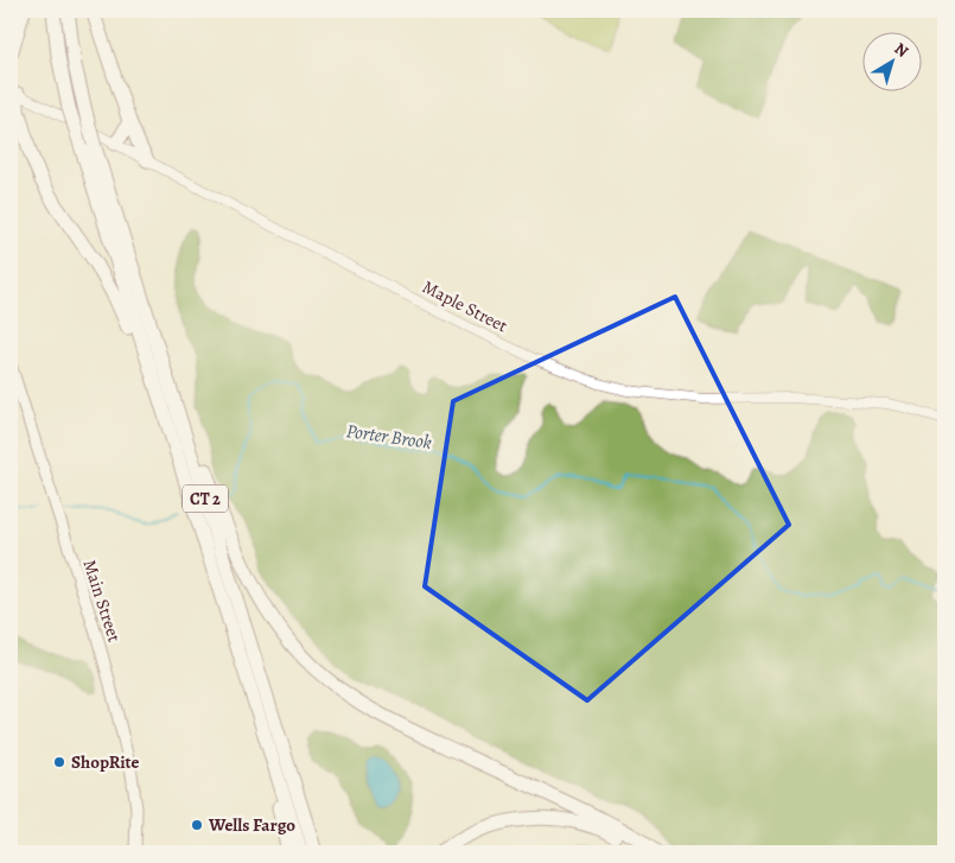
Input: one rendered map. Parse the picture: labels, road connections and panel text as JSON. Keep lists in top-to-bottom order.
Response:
{
  "streets": {
    "highway": ["CT 2"],
    "main road": ["Main Street"],
    "street": ["Maple Street"]
  },
  "water": ["Porter Brook"],
  "places": ["ShopRite", "Wells Fargo"],
  "north": "top right"
}
